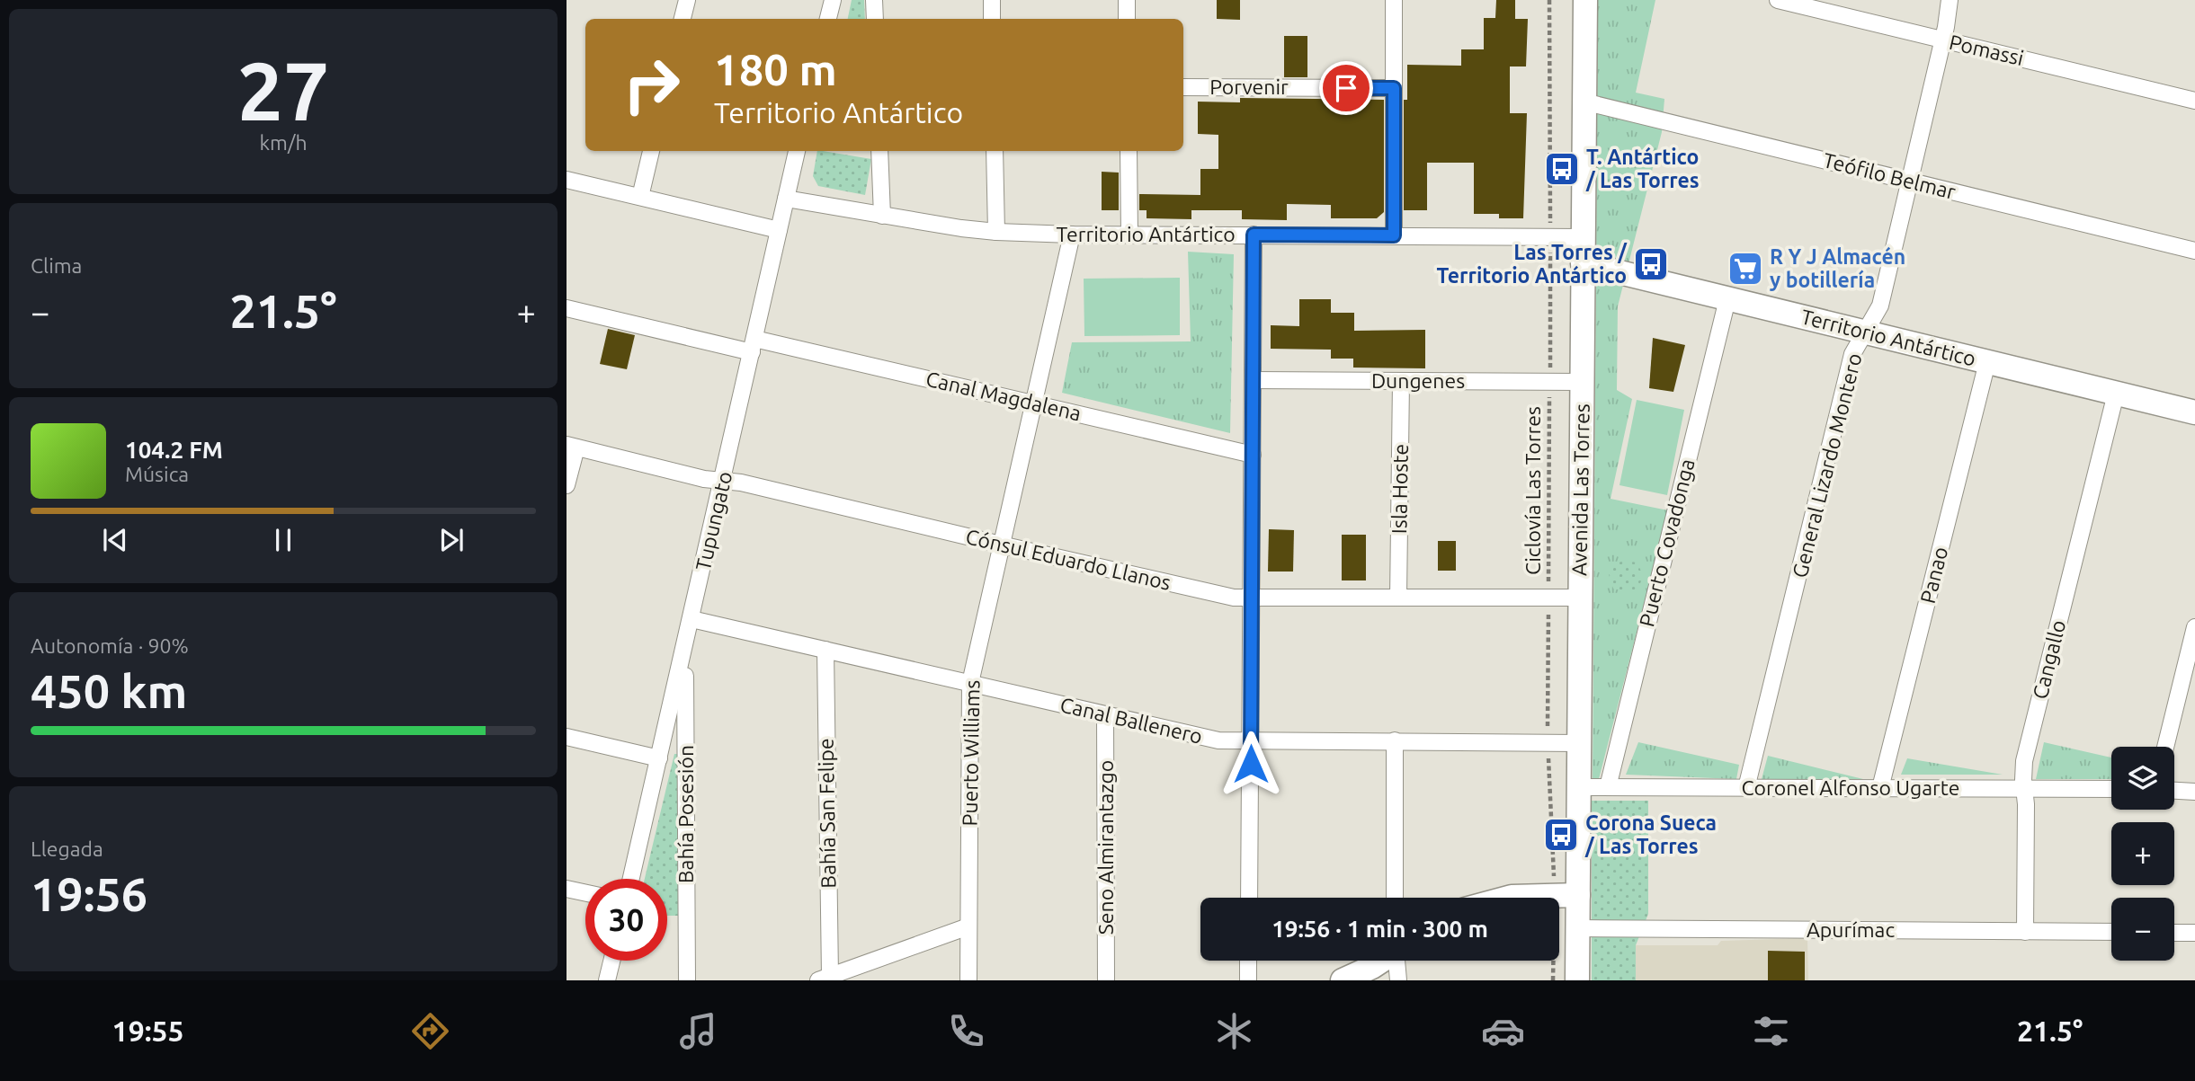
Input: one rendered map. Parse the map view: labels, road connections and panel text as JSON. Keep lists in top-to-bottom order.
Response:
{
  "streets": {
    "main road": ["Territorio Antártico", "Avenida Las Torres"],
    "street": [
      "Pomassi",
      "Porvenir",
      "Teófilo Belmar",
      "Dungenes",
      "Canal Magdalena",
      "General Lizardo Montero",
      "Isla Hoste",
      "Tupungato",
      "Puerto Covadonga",
      "Cónsul Eduardo Llanos",
      "Panao",
      "Cangallo",
      "Canal Ballenero",
      "Puerto Williams",
      "Coronel Alfonso Ugarte",
      "Bahía San Felipe",
      "Bahía Posesión",
      "Seno Almirantazgo",
      "Apurímac"
    ],
    "path": ["Ciclovía Las Torres"]
  },
  "crossings": [
    ["Pomassi", "General Lizardo Montero"],
    ["Teófilo Belmar", "General Lizardo Montero"],
    ["Teófilo Belmar", "Avenida Las Torres"],
    ["Territorio Antártico", "General Lizardo Montero"],
    ["Territorio Antártico", "Avenida Las Torres"],
    ["Territorio Antártico", "Ciclovía Las Torres"],
    ["Territorio Antártico", "Tupungato"],
    ["Territorio Antártico", "Puerto Covadonga"],
    ["Territorio Antártico", "Panao"],
    ["Territorio Antártico", "Cangallo"],
    ["Territorio Antártico", "Puerto Williams"],
    ["Dungenes", "Isla Hoste"],
    ["Dungenes", "Avenida Las Torres"],
    ["Dungenes", "Ciclovía Las Torres"],
    ["Canal Magdalena", "Tupungato"],
    ["Canal Magdalena", "Puerto Williams"],
    ["General Lizardo Montero", "Coronel Alfonso Ugarte"],
    ["Isla Hoste", "Cónsul Eduardo Llanos"],
    ["Avenida Las Torres", "Ciclovía Las Torres"],
    ["Avenida Las Torres", "Cónsul Eduardo Llanos"],
    ["Avenida Las Torres", "Canal Ballenero"],
    ["Avenida Las Torres", "Coronel Alfonso Ugarte"],
    ["Avenida Las Torres", "Apurímac"],
    ["Ciclovía Las Torres", "Cónsul Eduardo Llanos"],
    ["Ciclovía Las Torres", "Canal Ballenero"],
    ["Tupungato", "Cónsul Eduardo Llanos"],
    ["Tupungato", "Canal Ballenero"],
    ["Tupungato", "Bahía Posesión"],
    ["Puerto Covadonga", "Coronel Alfonso Ugarte"],
    ["Cónsul Eduardo Llanos", "Puerto Williams"],
    ["Panao", "Coronel Alfonso Ugarte"],
    ["Cangallo", "Coronel Alfonso Ugarte"],
    ["Cangallo", "Apurímac"],
    ["Canal Ballenero", "Puerto Williams"],
    ["Canal Ballenero", "Bahía San Felipe"],
    ["Canal Ballenero", "Seno Almirantazgo"]
  ],
  "places": {
    "bus stop": ["T. Antártico / Las Torres", "Las Torres / Territorio Antártico", "Corona Sueca / Las Torres"],
    "supermarket": ["R Y J Almacén y botillería"]
  },
  "page": {
    "tile": [
      ["27", "km/h"],
      "Clima",
      ["Autonomía · 90%", "450 km"],
      ["Llegada", "19:56"]
    ],
    "turn": ["180 m", "Territorio Antártico"],
    "heat": ["−", "21.5°", "+"],
    "song": ["104.2 FM", "Música"],
    "map_buttons": ["+", "−"],
    "limit": "30",
    "trip": "19:56 · 1 min · 300 m",
    "tabs": ["19:55", "21.5°"]
  }
}
